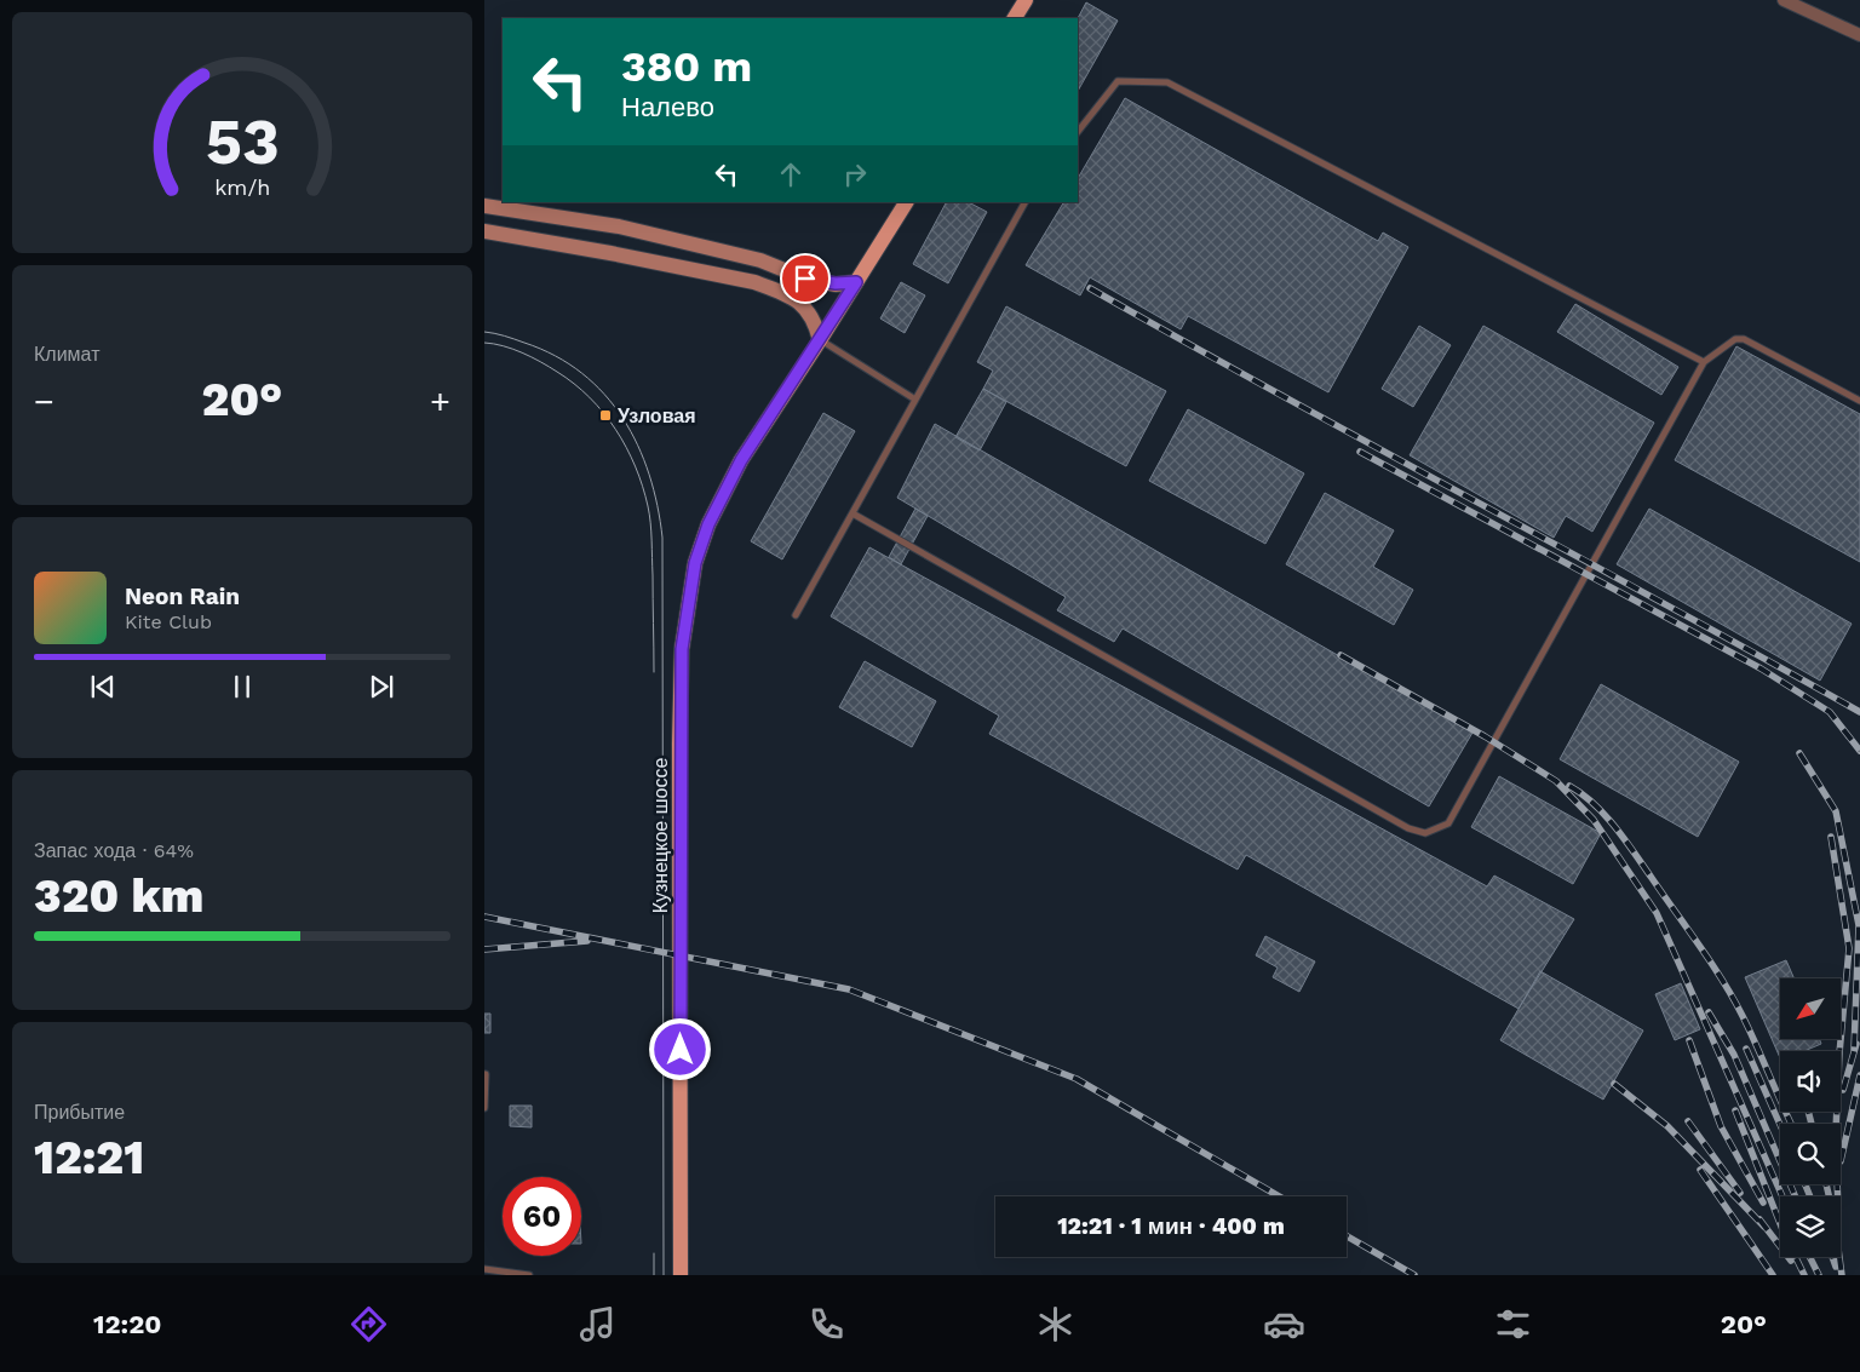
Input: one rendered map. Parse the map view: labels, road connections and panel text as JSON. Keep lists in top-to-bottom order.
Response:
{
  "streets": {
    "main road": ["Кузнецкое шоссе"]
  },
  "places": {
    "transit": ["Узловая"]
  },
  "north": "bottom left",
  "page": {
    "turn": ["380 m", "Налево"],
    "tile": [
      "Климат",
      ["Запас хода · 64%", "320 km"],
      ["Прибытие", "12:21"]
    ],
    "heat": ["−", "20°", "+"],
    "song": ["Neon Rain", "Kite Club"],
    "limit": "60",
    "trip": "12:21 · 1 мин · 400 m",
    "tabs": ["12:20", "20°"],
    "gauge": ["53", "km/h"]
  }
}
